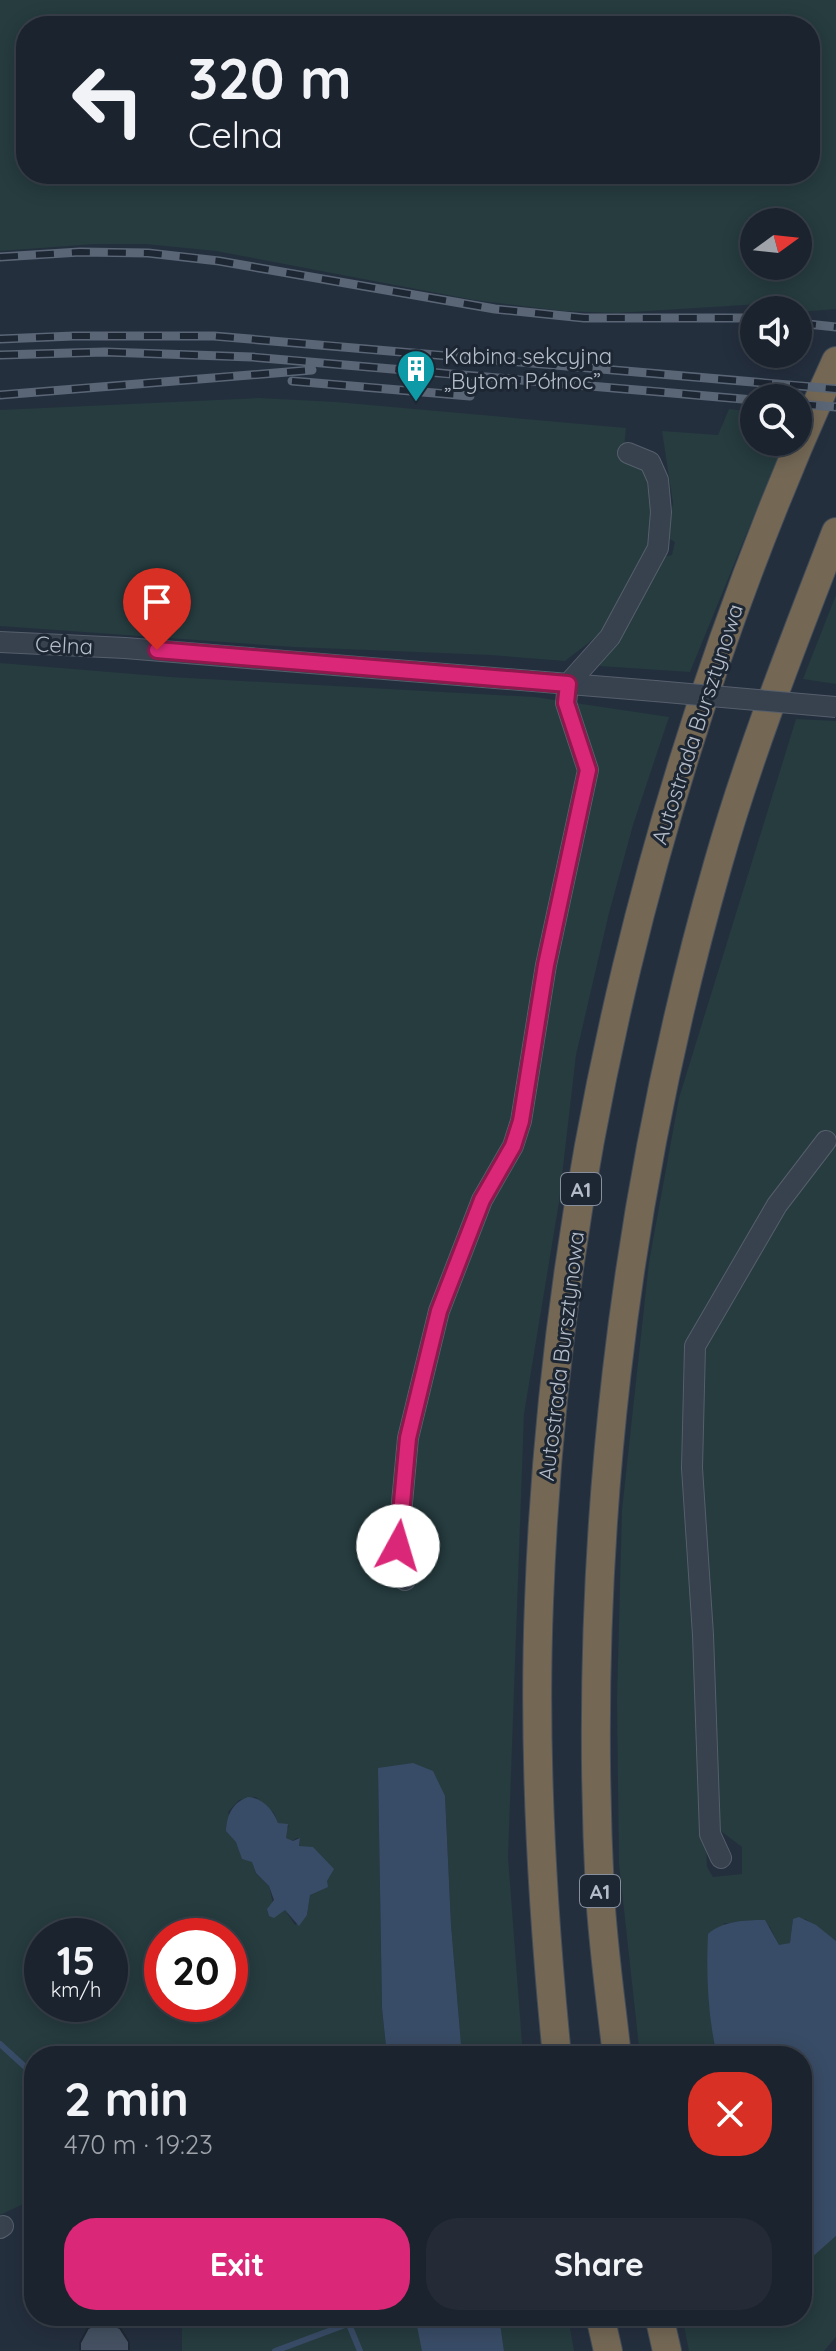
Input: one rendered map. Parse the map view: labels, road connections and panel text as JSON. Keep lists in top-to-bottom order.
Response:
{
  "streets": {
    "highway": ["Autostrada Bursztynowa", "A1"],
    "street": ["Celna"]
  },
  "places": {
    "building": ["Kabina sekcyjna „Bytom Północ”"]
  },
  "north": "right",
  "page": {
    "turn": ["320 m", "Celna"],
    "speed": "15 km/h",
    "limit": "20",
    "heading": ["2 min", "470 m · 19:23"],
    "buttons": ["Exit", "Share"]
  }
}
